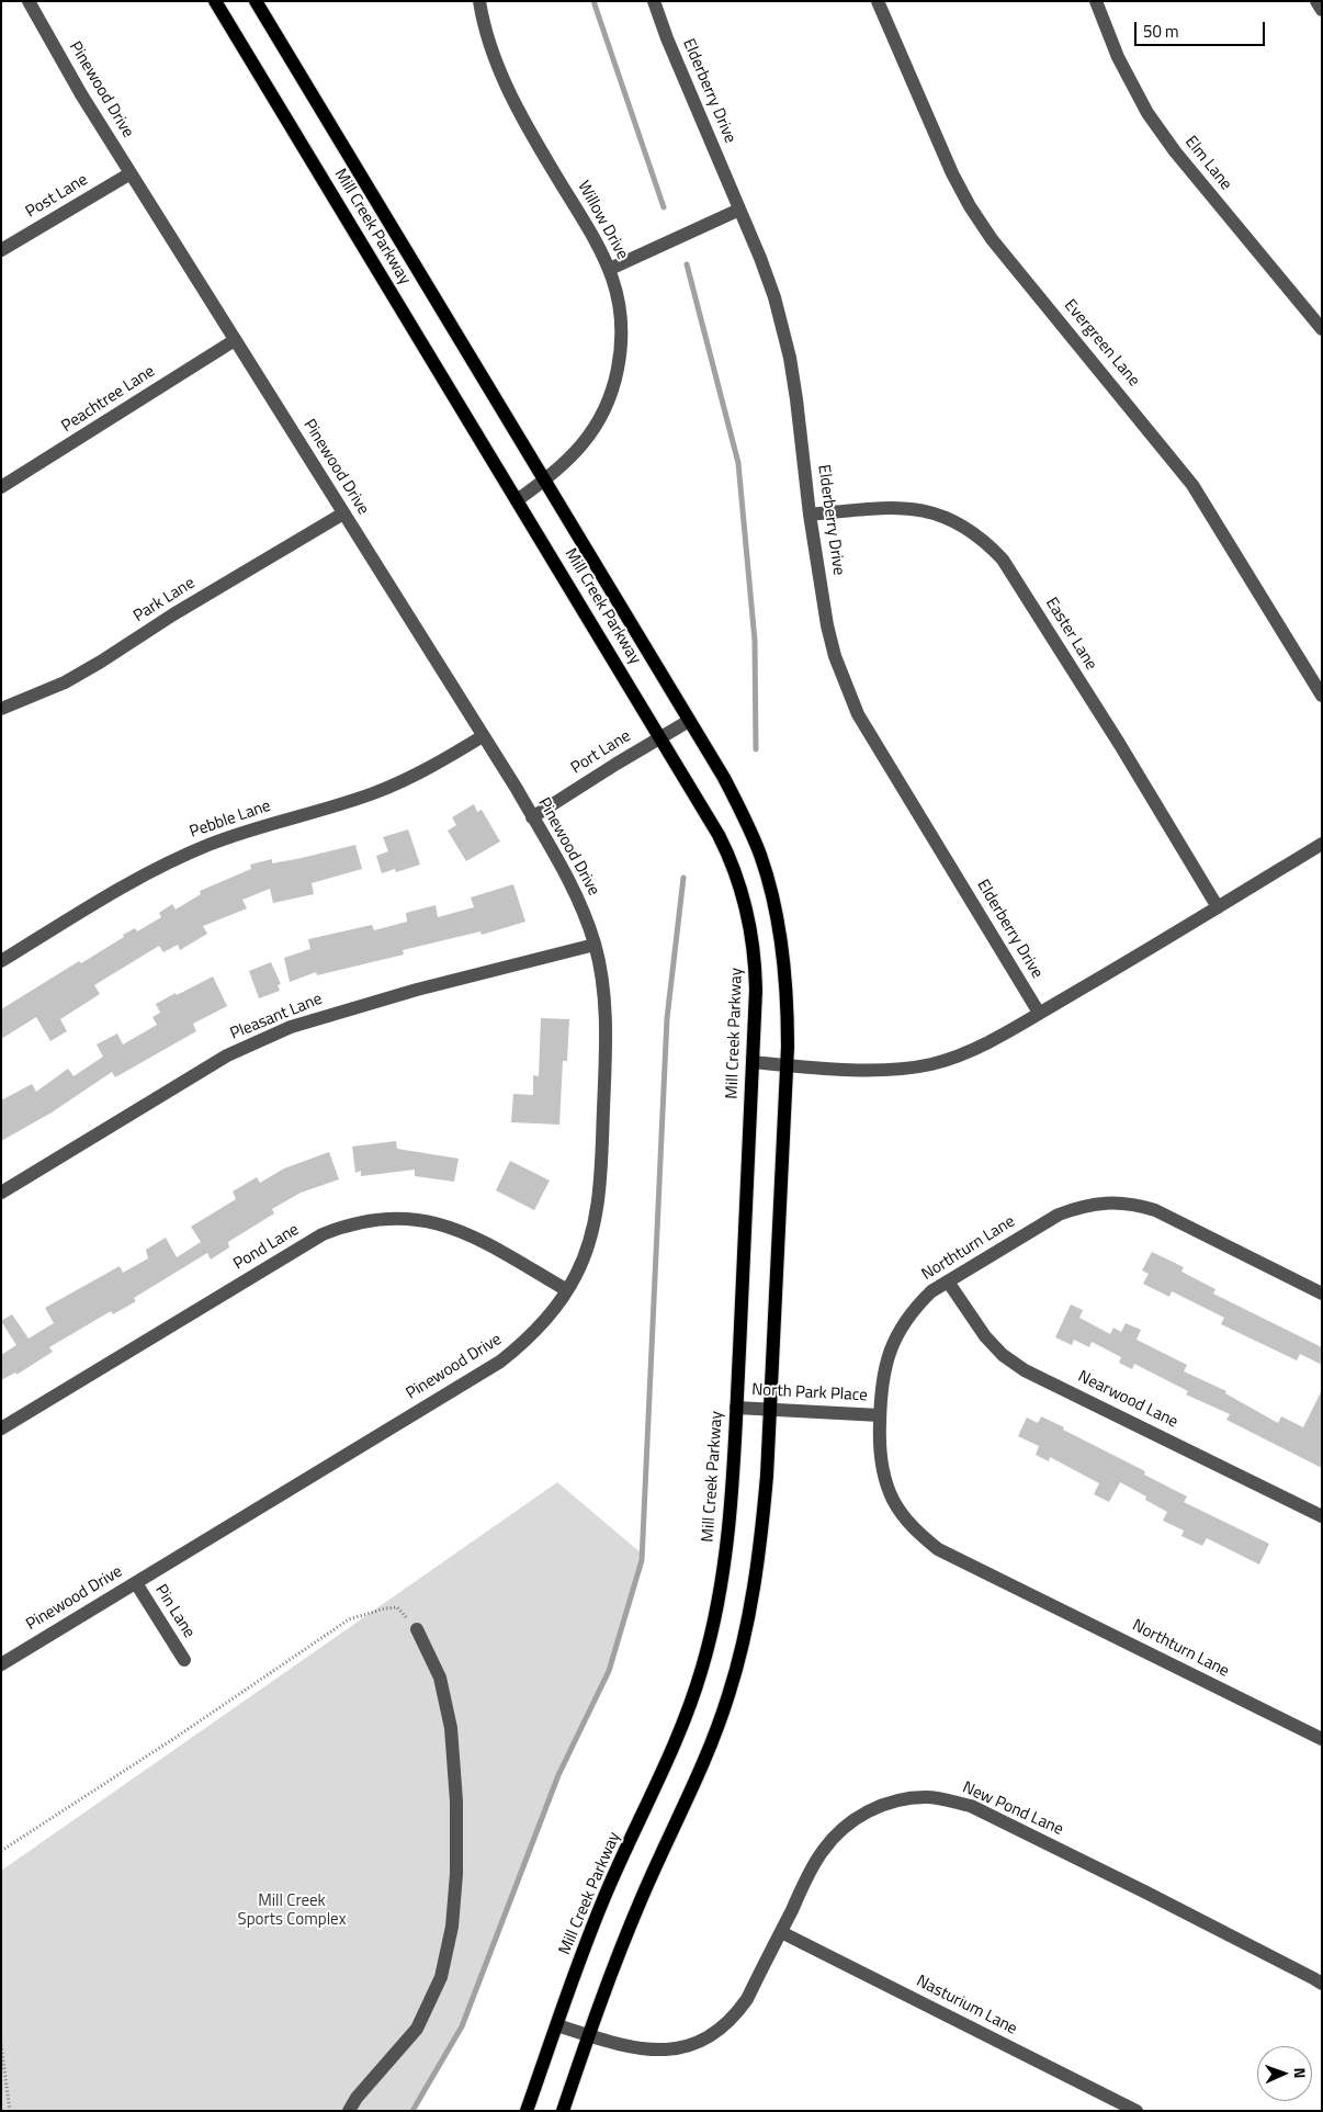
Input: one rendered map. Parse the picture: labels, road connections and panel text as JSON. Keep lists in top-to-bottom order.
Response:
{
  "streets": {
    "main road": ["Mill Creek Parkway"],
    "street": [
      "Pinewood Drive",
      "Elderberry Drive",
      "Elm Lane",
      "Post Lane",
      "Willow Drive",
      "Evergreen Lane",
      "Peachtree Lane",
      "Park Lane",
      "Easter Lane",
      "Port Lane",
      "Pebble Lane",
      "Pleasant Lane",
      "Pond Lane",
      "Northturn Lane",
      "North Park Place",
      "Nearwood Lane",
      "Pin Lane",
      "New Pond Lane",
      "Nasturium Lane"
    ]
  },
  "crossings": [
    ["Pinewood Drive", "Post Lane"],
    ["Pinewood Drive", "Peachtree Lane"],
    ["Pinewood Drive", "Park Lane"],
    ["Pinewood Drive", "Port Lane"],
    ["Pinewood Drive", "Pebble Lane"],
    ["Pinewood Drive", "Pleasant Lane"],
    ["Pinewood Drive", "Pond Lane"],
    ["Pinewood Drive", "Pin Lane"],
    ["Elderberry Drive", "Easter Lane"],
    ["Willow Drive", "Mill Creek Parkway"],
    ["Mill Creek Parkway", "Port Lane"],
    ["Mill Creek Parkway", "North Park Place"],
    ["Mill Creek Parkway", "New Pond Lane"],
    ["Northturn Lane", "North Park Place"],
    ["Northturn Lane", "Nearwood Lane"],
    ["New Pond Lane", "Nasturium Lane"]
  ],
  "parks": ["Mill Creek Sports Complex"],
  "scale_bar": "50 m",
  "north": "right"
}
